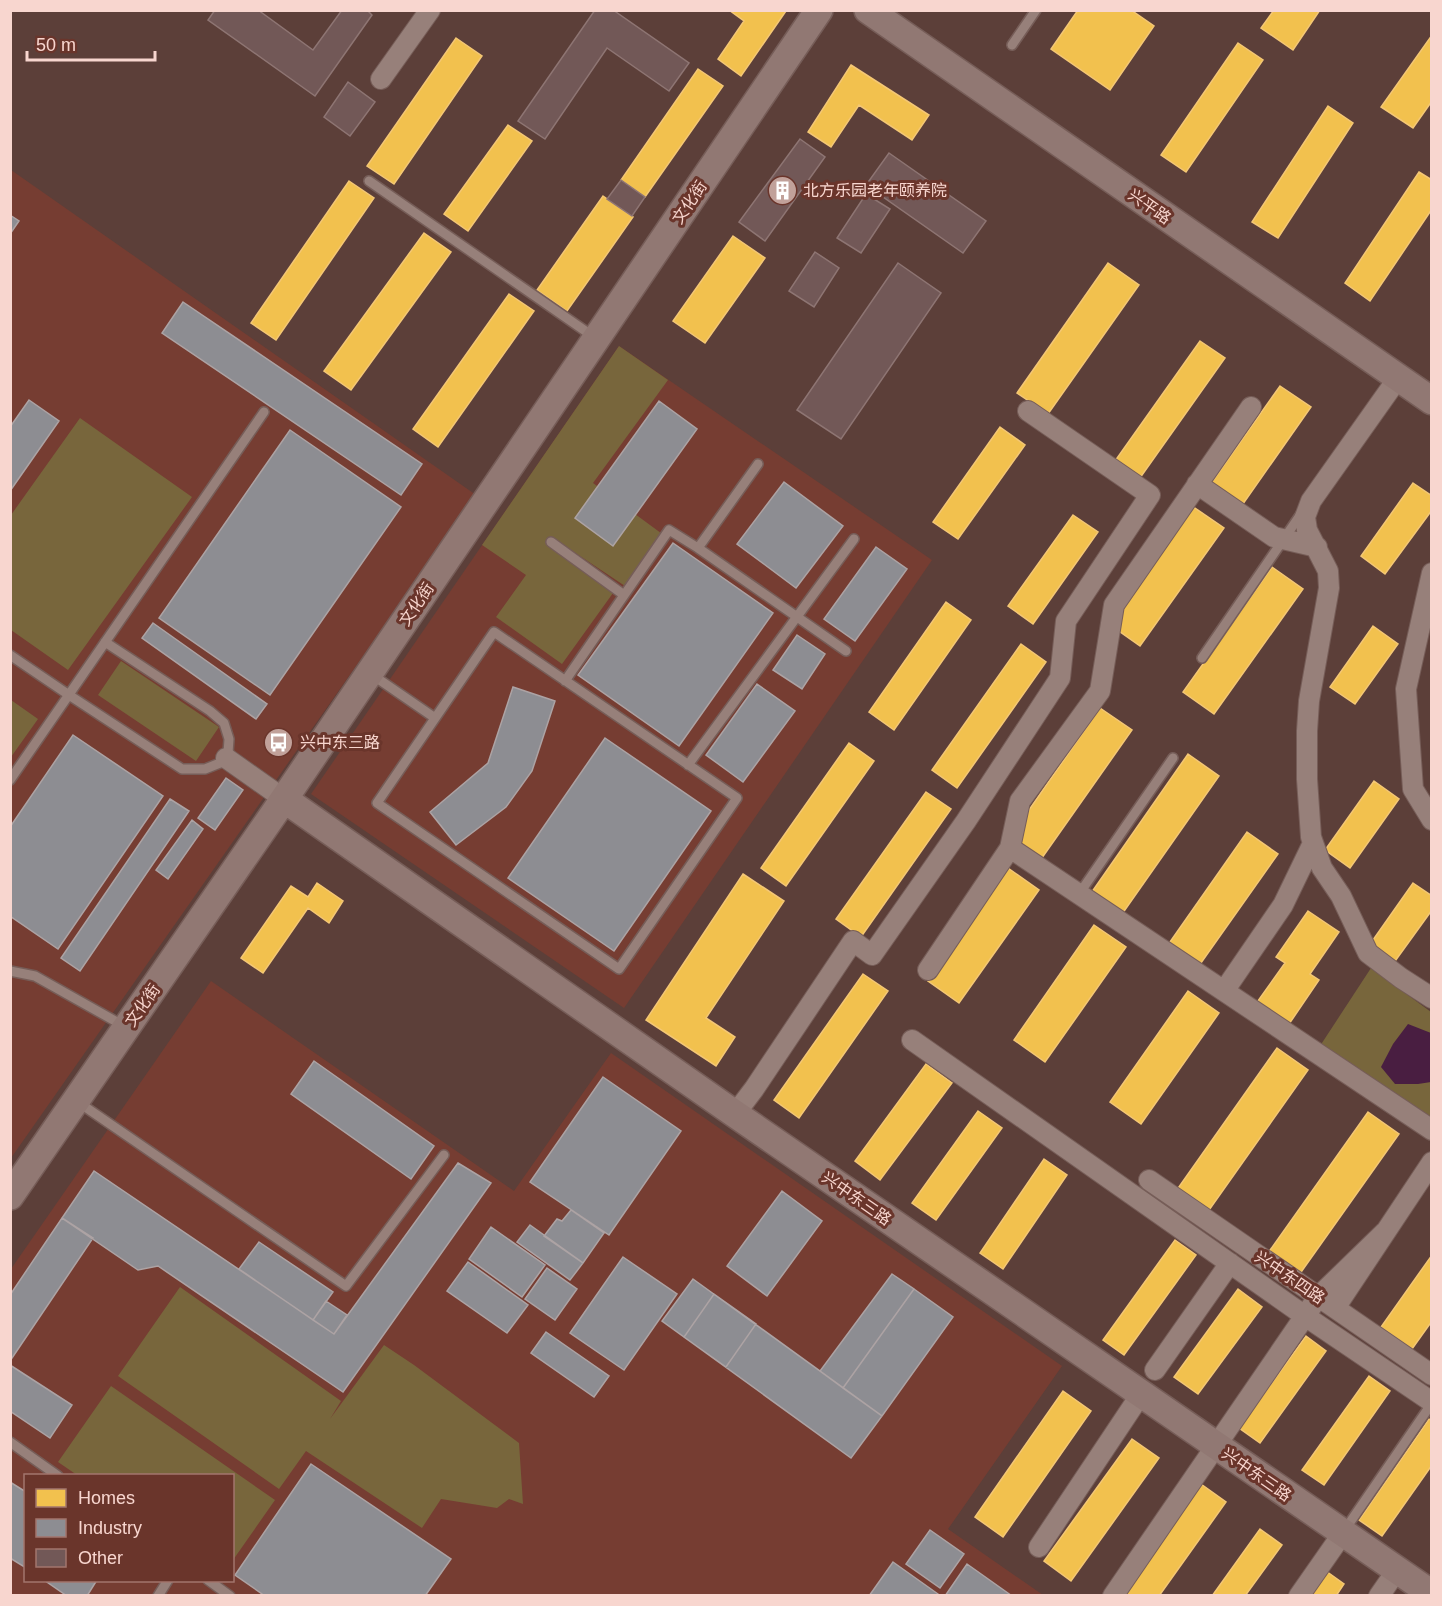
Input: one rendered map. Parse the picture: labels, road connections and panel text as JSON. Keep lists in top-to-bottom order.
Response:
{
  "streets": {
    "street": [
      "文化街",
      "兴平路",
      "兴中东三路",
      "兴中东四路"
    ]
  },
  "crossings": [
    ["文化街", "兴中东三路"]
  ],
  "places": {
    "building": ["北方乐园老年颐养院"],
    "bus stop": ["兴中东三路"]
  },
  "legend": ["Homes", "Industry", "Other"],
  "scale_bar": "50 m"
}
